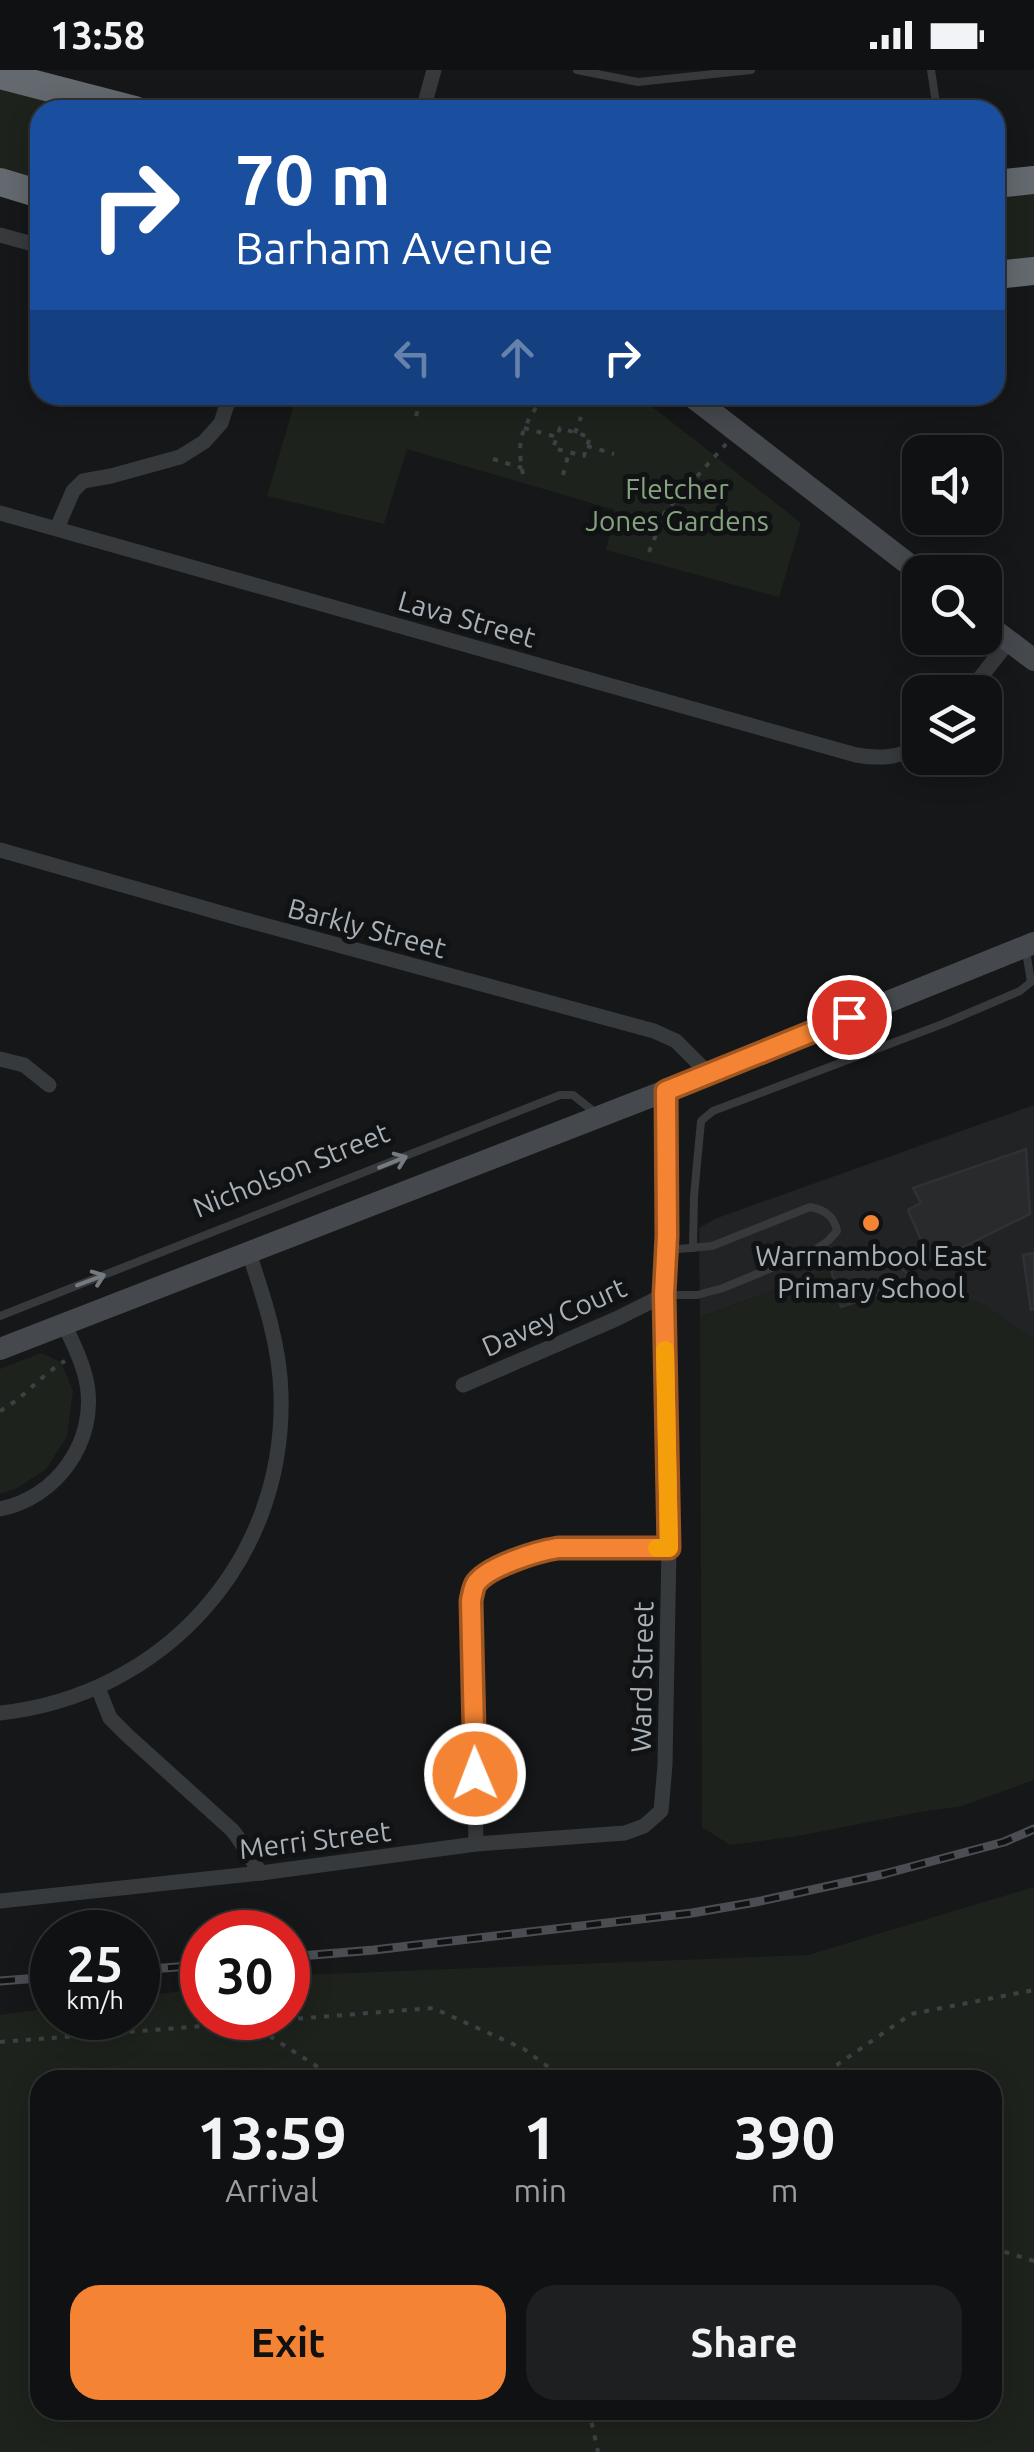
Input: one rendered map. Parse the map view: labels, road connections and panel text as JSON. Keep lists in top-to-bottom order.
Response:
{
  "streets": {
    "street": [
      "Lava Street",
      "Barkly Street",
      "Davey Court",
      "Ward Street",
      "Merri Street"
    ],
    "lane": ["Nicholson Street"]
  },
  "crossings": [
    ["Davey Court", "Ward Street"],
    ["Ward Street", "Merri Street"]
  ],
  "one_way": ["Nicholson Street"],
  "parks": ["Fletcher Jones Gardens"],
  "places": ["Warrnambool East Primary School"],
  "page": {
    "status": "13:58",
    "turn": ["70 m", "Barham Avenue"],
    "speed": "25 km/h",
    "limit": "30",
    "eta": [
      "13:59",
      "Arrival",
      "1",
      "min",
      "390",
      "m"
    ],
    "buttons": ["Exit", "Share"]
  }
}
